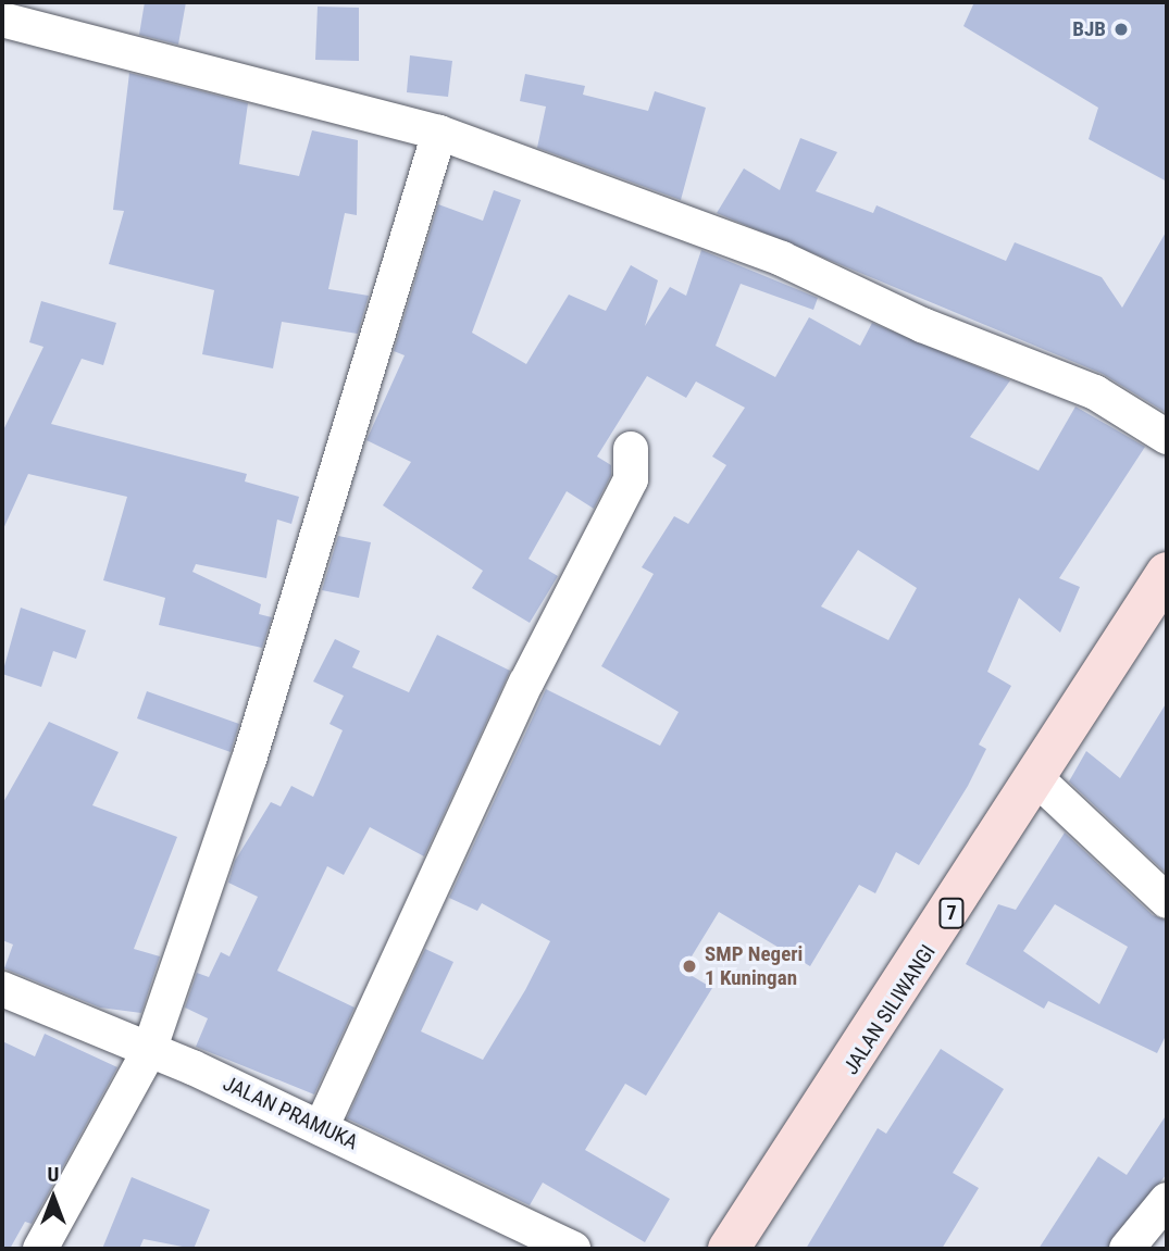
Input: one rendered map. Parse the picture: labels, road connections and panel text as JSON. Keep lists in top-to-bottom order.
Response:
{
  "streets": {
    "main road": ["7", "JALAN SILIWANGI"],
    "street": ["JALAN PRAMUKA"]
  },
  "places": ["BJB", "SMP Negeri 1 Kuningan"],
  "north": "top"
}
